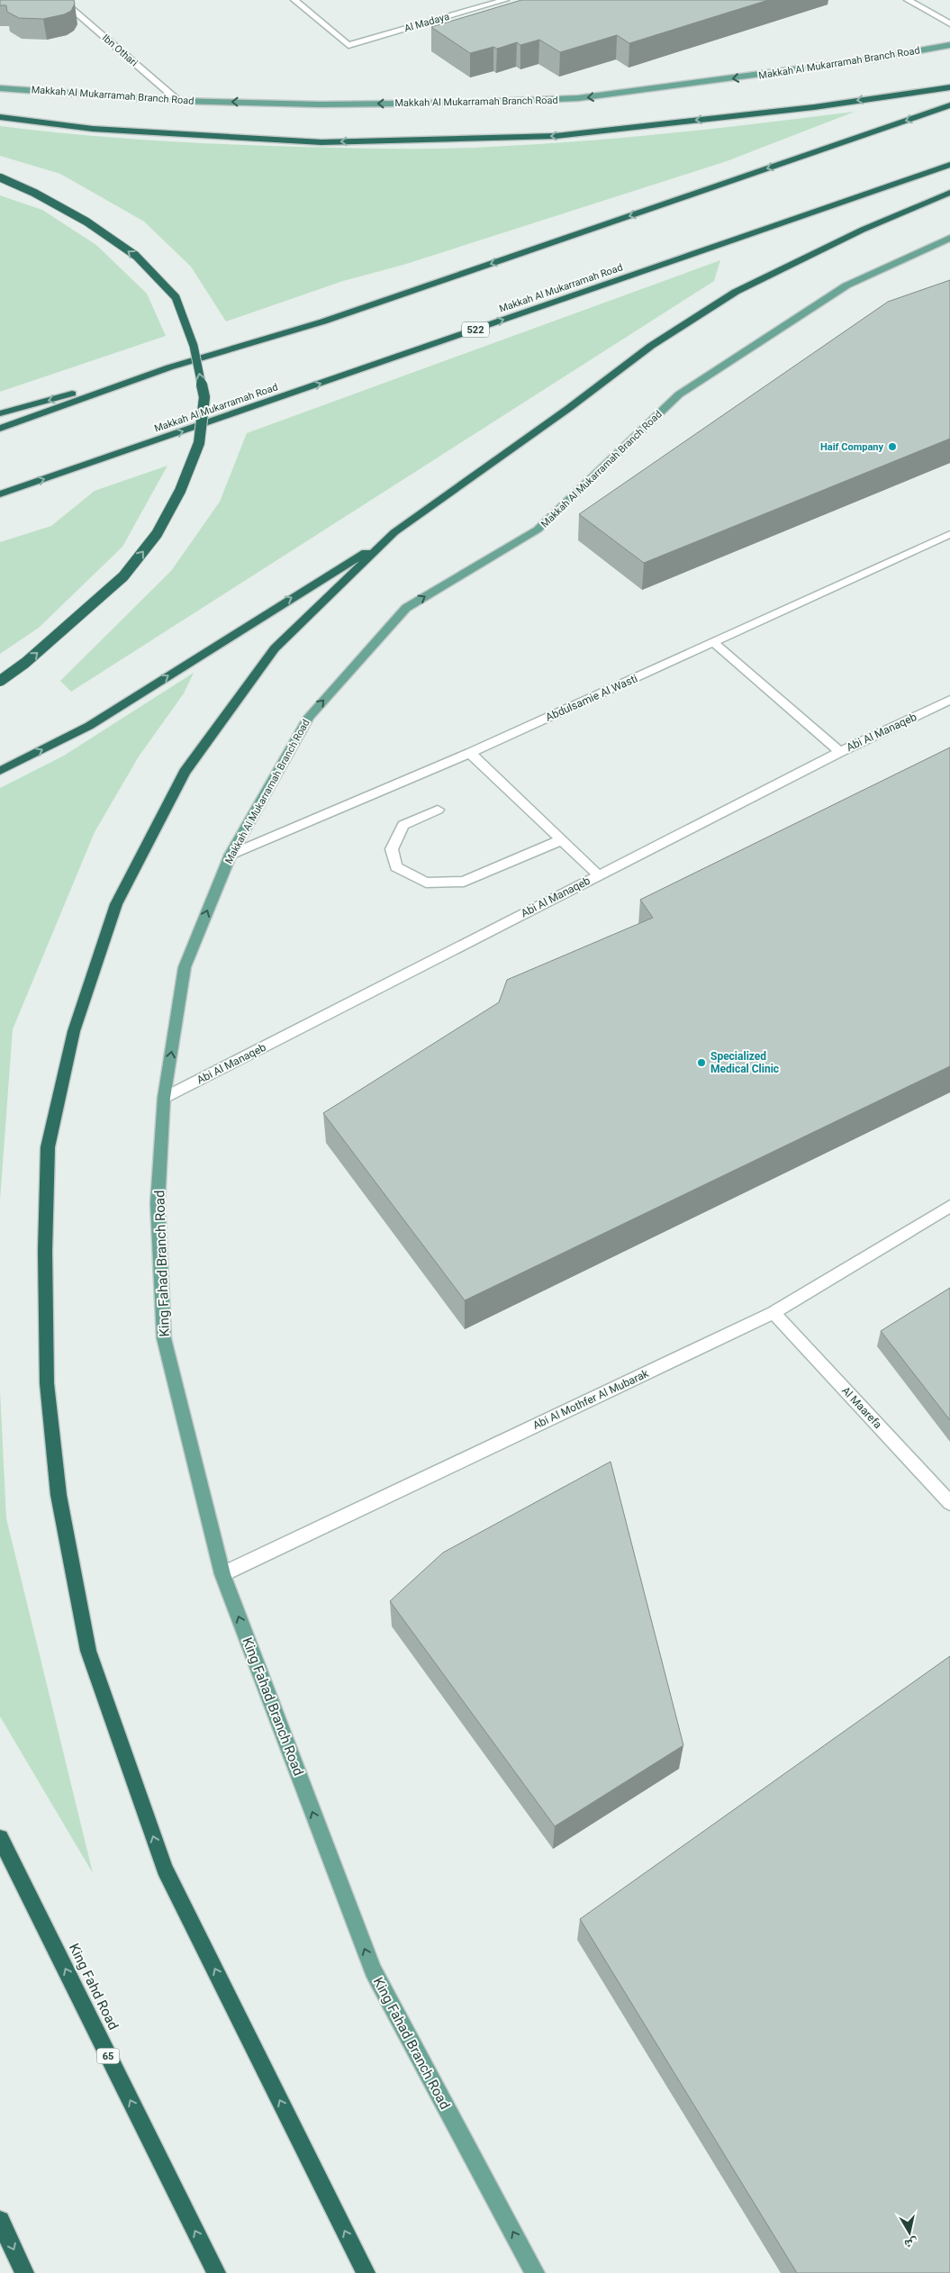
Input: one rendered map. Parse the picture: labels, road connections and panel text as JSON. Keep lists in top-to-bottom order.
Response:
{
  "streets": {
    "highway": [
      "Makkah Al Mukarramah Road",
      "522",
      "King Fahd Road",
      "65"
    ],
    "main road": ["Makkah Al Mukarramah Branch Road", "King Fahad Branch Road"],
    "street": [
      "Al Madaya",
      "Ibn Othari",
      "Abdulsamie Al Wasti",
      "Abi Al Manaqeb",
      "Abi Al Mothfer Al Mubarak",
      "Al Maarefa"
    ]
  },
  "crossings": [
    ["Ibn Othari", "Makkah Al Mukarramah Branch Road"],
    ["Makkah Al Mukarramah Branch Road", "Abdulsamie Al Wasti"],
    ["Makkah Al Mukarramah Branch Road", "Abi Al Manaqeb"],
    ["Makkah Al Mukarramah Branch Road", "King Fahad Branch Road"],
    ["Abi Al Manaqeb", "King Fahad Branch Road"],
    ["King Fahad Branch Road", "Abi Al Mothfer Al Mubarak"],
    ["Abi Al Mothfer Al Mubarak", "Al Maarefa"]
  ],
  "one_way": ["King Fahad Branch Road", "King Fahd Road"],
  "places": ["Haif Company", "Specialized Medical Clinic"],
  "north": "bottom"
}
